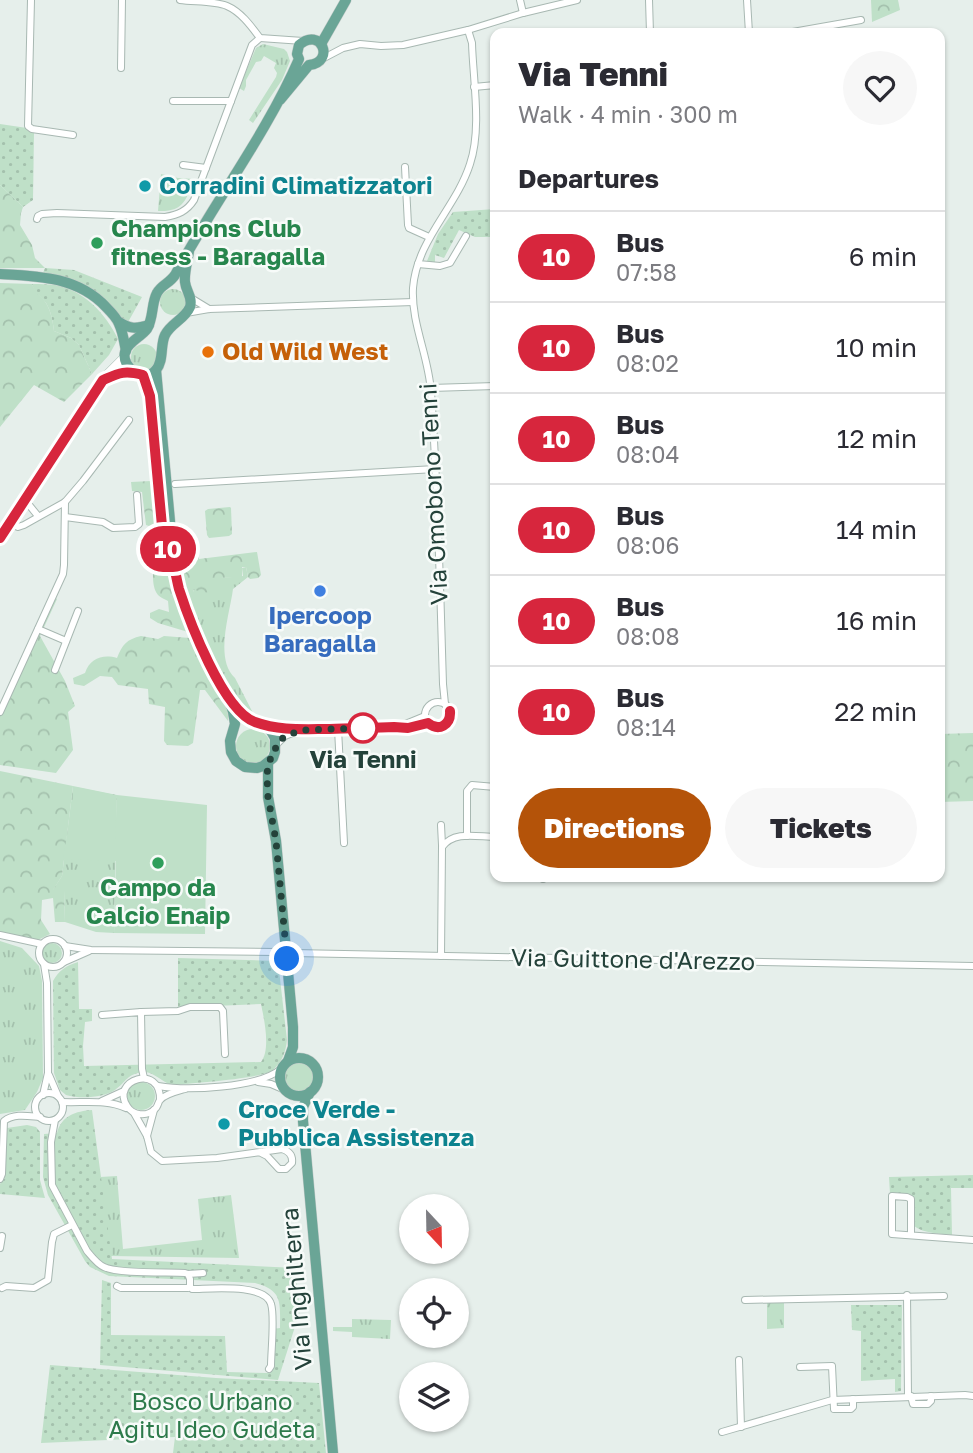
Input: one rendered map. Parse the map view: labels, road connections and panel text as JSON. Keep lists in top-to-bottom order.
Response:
{
  "streets": {
    "main road": ["Via Inghilterra"],
    "street": ["Via Omobono Tenni", "Via Guittone d'Arezzo"]
  },
  "crossings": [
    ["Via Omobono Tenni", "Via Inghilterra"]
  ],
  "parks": ["Bosco Urbano Agitu Ideo Gudeta"],
  "places": [
    "Corradini Climatizzatori",
    "Champions Club fitness - Baragalla",
    "Old Wild West",
    "Ipercoop Baragalla",
    "Via Tenni",
    "Campo da Calcio Enaip",
    "Croce Verde - Pubblica Assistenza"
  ],
  "lines": ["bus line 10"],
  "north": "bottom",
  "page": {
    "on_map": "10",
    "heading": [
      ["Via Tenni", "Walk · 4 min · 300 m"],
      "Departures"
    ],
    "list": [
      {
        "mark": "10",
        "name": "Bus",
        "note": "07:58",
        "value": "6 min"
      },
      {
        "mark": "10",
        "name": "Bus",
        "note": "08:02",
        "value": "10 min"
      },
      {
        "mark": "10",
        "name": "Bus",
        "note": "08:04",
        "value": "12 min"
      },
      {
        "mark": "10",
        "name": "Bus",
        "note": "08:06",
        "value": "14 min"
      },
      {
        "mark": "10",
        "name": "Bus",
        "note": "08:08",
        "value": "16 min"
      },
      {
        "mark": "10",
        "name": "Bus",
        "note": "08:14",
        "value": "22 min"
      }
    ],
    "buttons": ["Directions", "Tickets"]
  }
}
